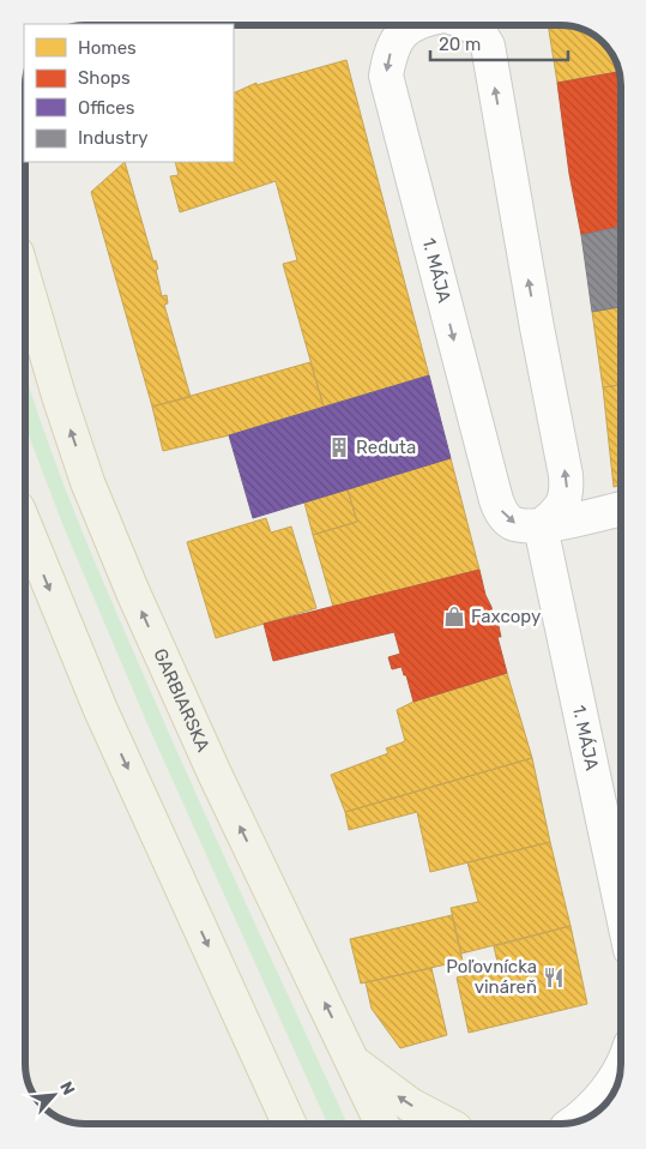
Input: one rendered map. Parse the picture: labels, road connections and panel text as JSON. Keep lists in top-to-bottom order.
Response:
{
  "streets": {
    "main road": ["GARBIARSKA"],
    "street": ["1. MÁJA"]
  },
  "places": {
    "building": ["Reduta"],
    "shop": ["Faxcopy"],
    "restaurant": ["Poľovnícka vináreň"]
  },
  "legend": [
    "Homes",
    "Shops",
    "Offices",
    "Industry"
  ],
  "scale_bar": "20 m",
  "north": "top right"
}
